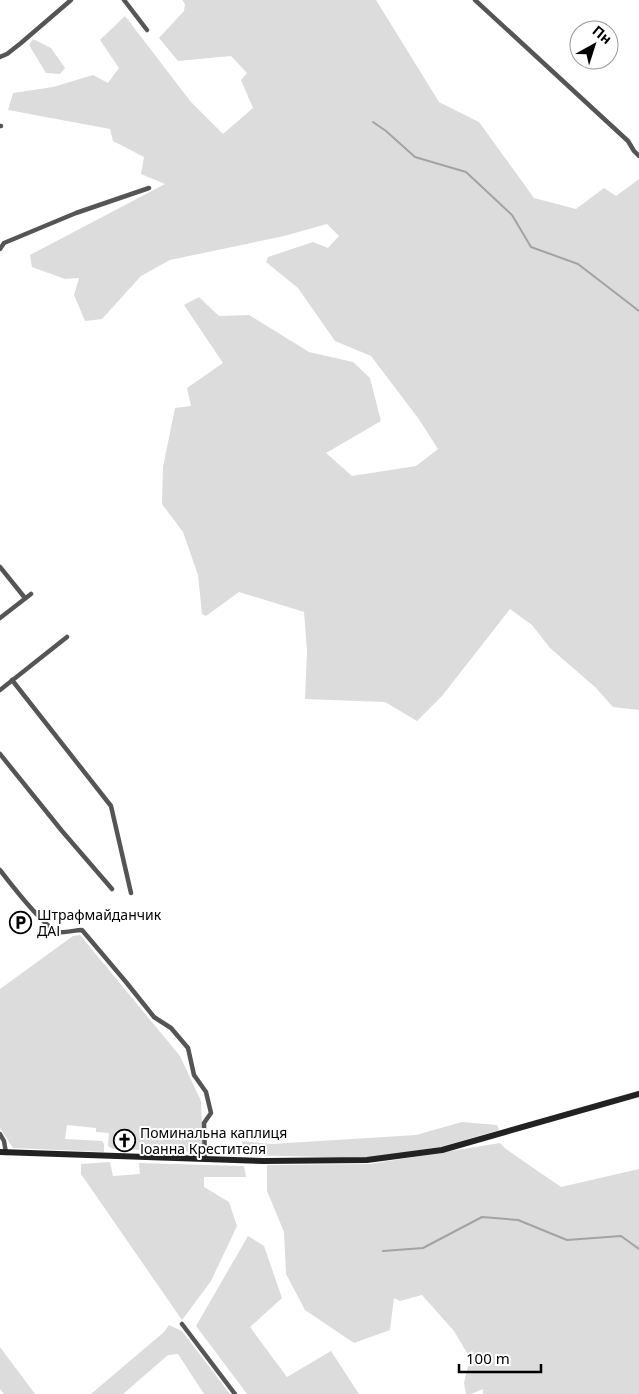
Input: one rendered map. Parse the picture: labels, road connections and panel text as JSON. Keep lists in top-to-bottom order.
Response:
{
  "places": {
    "parking": ["Штрафмайданчик ДАІ"],
    "church": ["Поминальна каплиця Іоанна Крестителя"]
  },
  "scale_bar": "100 m",
  "north": "top right"
}
